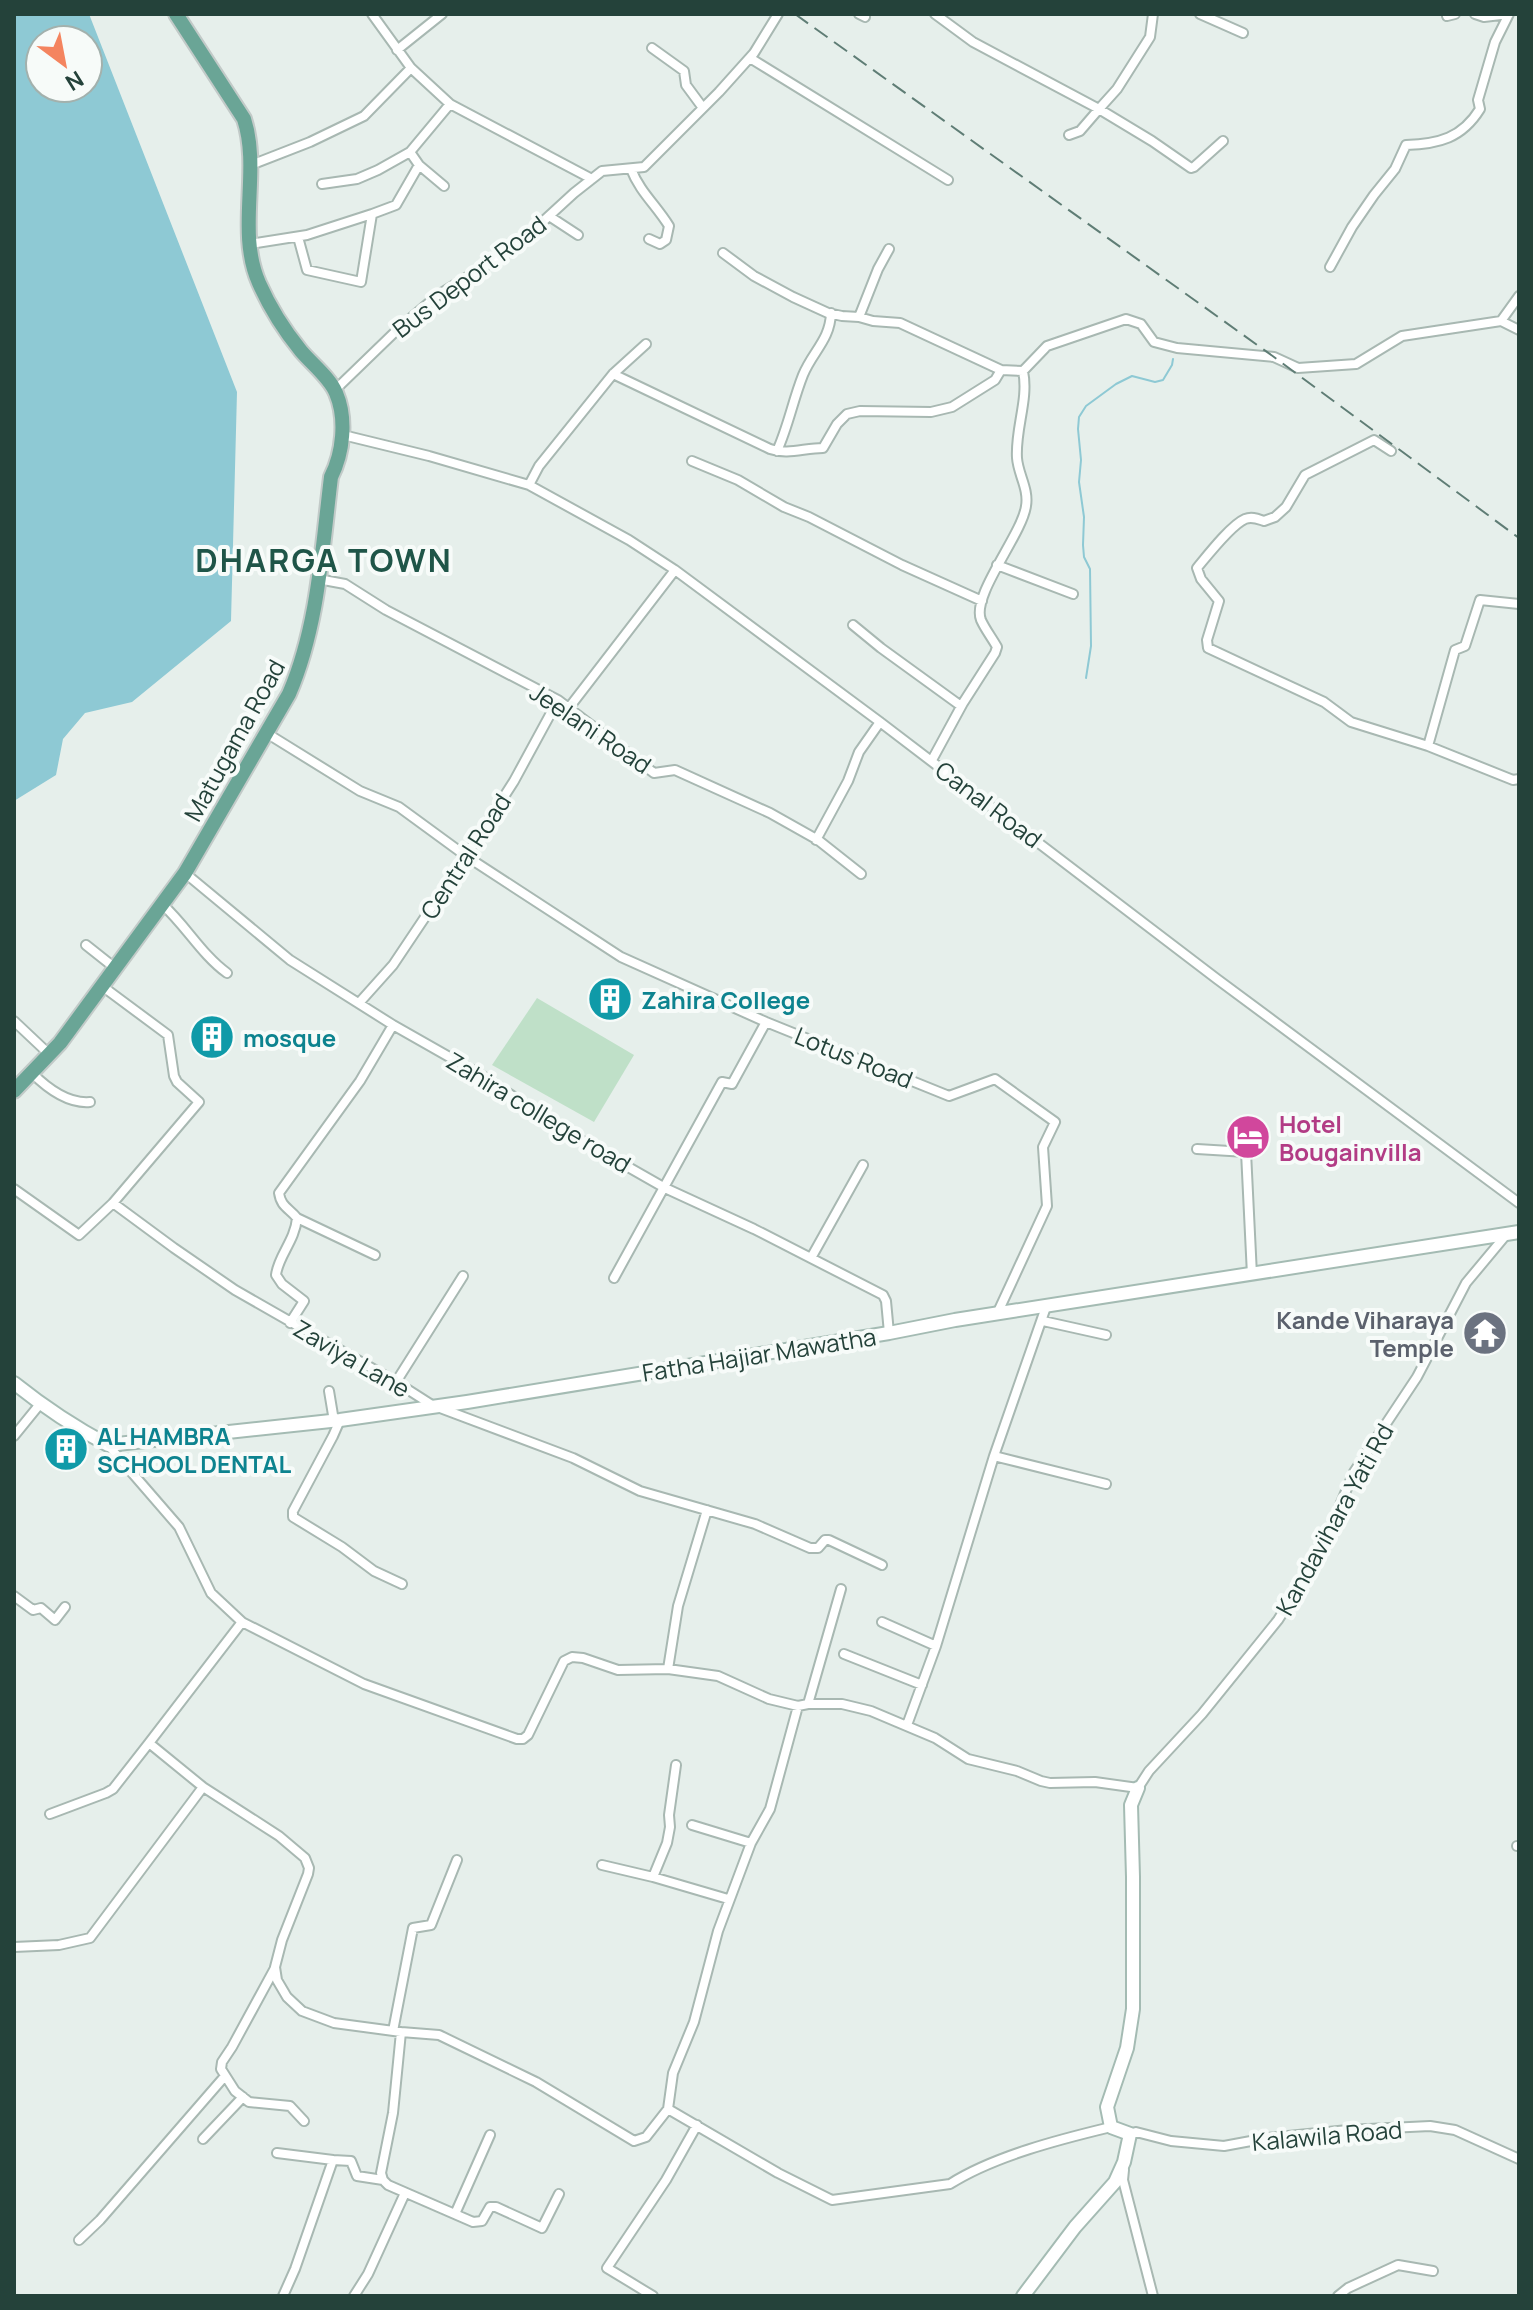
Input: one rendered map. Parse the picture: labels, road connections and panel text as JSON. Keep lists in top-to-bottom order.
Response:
{
  "streets": {
    "main road": ["Matugama Road"],
    "street": [
      "Bus Deport Road",
      "Jeelani Road",
      "Canal Road",
      "Central Road",
      "Lotus Road",
      "Zahira college road",
      "Fatha Hajiar Mawatha",
      "Zaviya Lane",
      "Kandavihara Yati Rd",
      "Kalawila Road"
    ]
  },
  "crossings": [
    ["Bus Deport Road", "Matugama Road"],
    ["Jeelani Road", "Matugama Road"],
    ["Jeelani Road", "Central Road"],
    ["Matugama Road", "Canal Road"],
    ["Matugama Road", "Lotus Road"],
    ["Matugama Road", "Zahira college road"],
    ["Central Road", "Lotus Road"],
    ["Central Road", "Zahira college road"],
    ["Lotus Road", "Fatha Hajiar Mawatha"],
    ["Zahira college road", "Fatha Hajiar Mawatha"],
    ["Fatha Hajiar Mawatha", "Zaviya Lane"],
    ["Fatha Hajiar Mawatha", "Kandavihara Yati Rd"]
  ],
  "districts": ["DHARGA TOWN"],
  "places": {
    "building": ["Zahira College", "mosque", "AL HAMBRA SCHOOL DENTAL"],
    "hotel": ["Hotel Bougainvilla"],
    "temple": ["Kande Viharaya Temple"]
  },
  "north": "bottom right"
}
